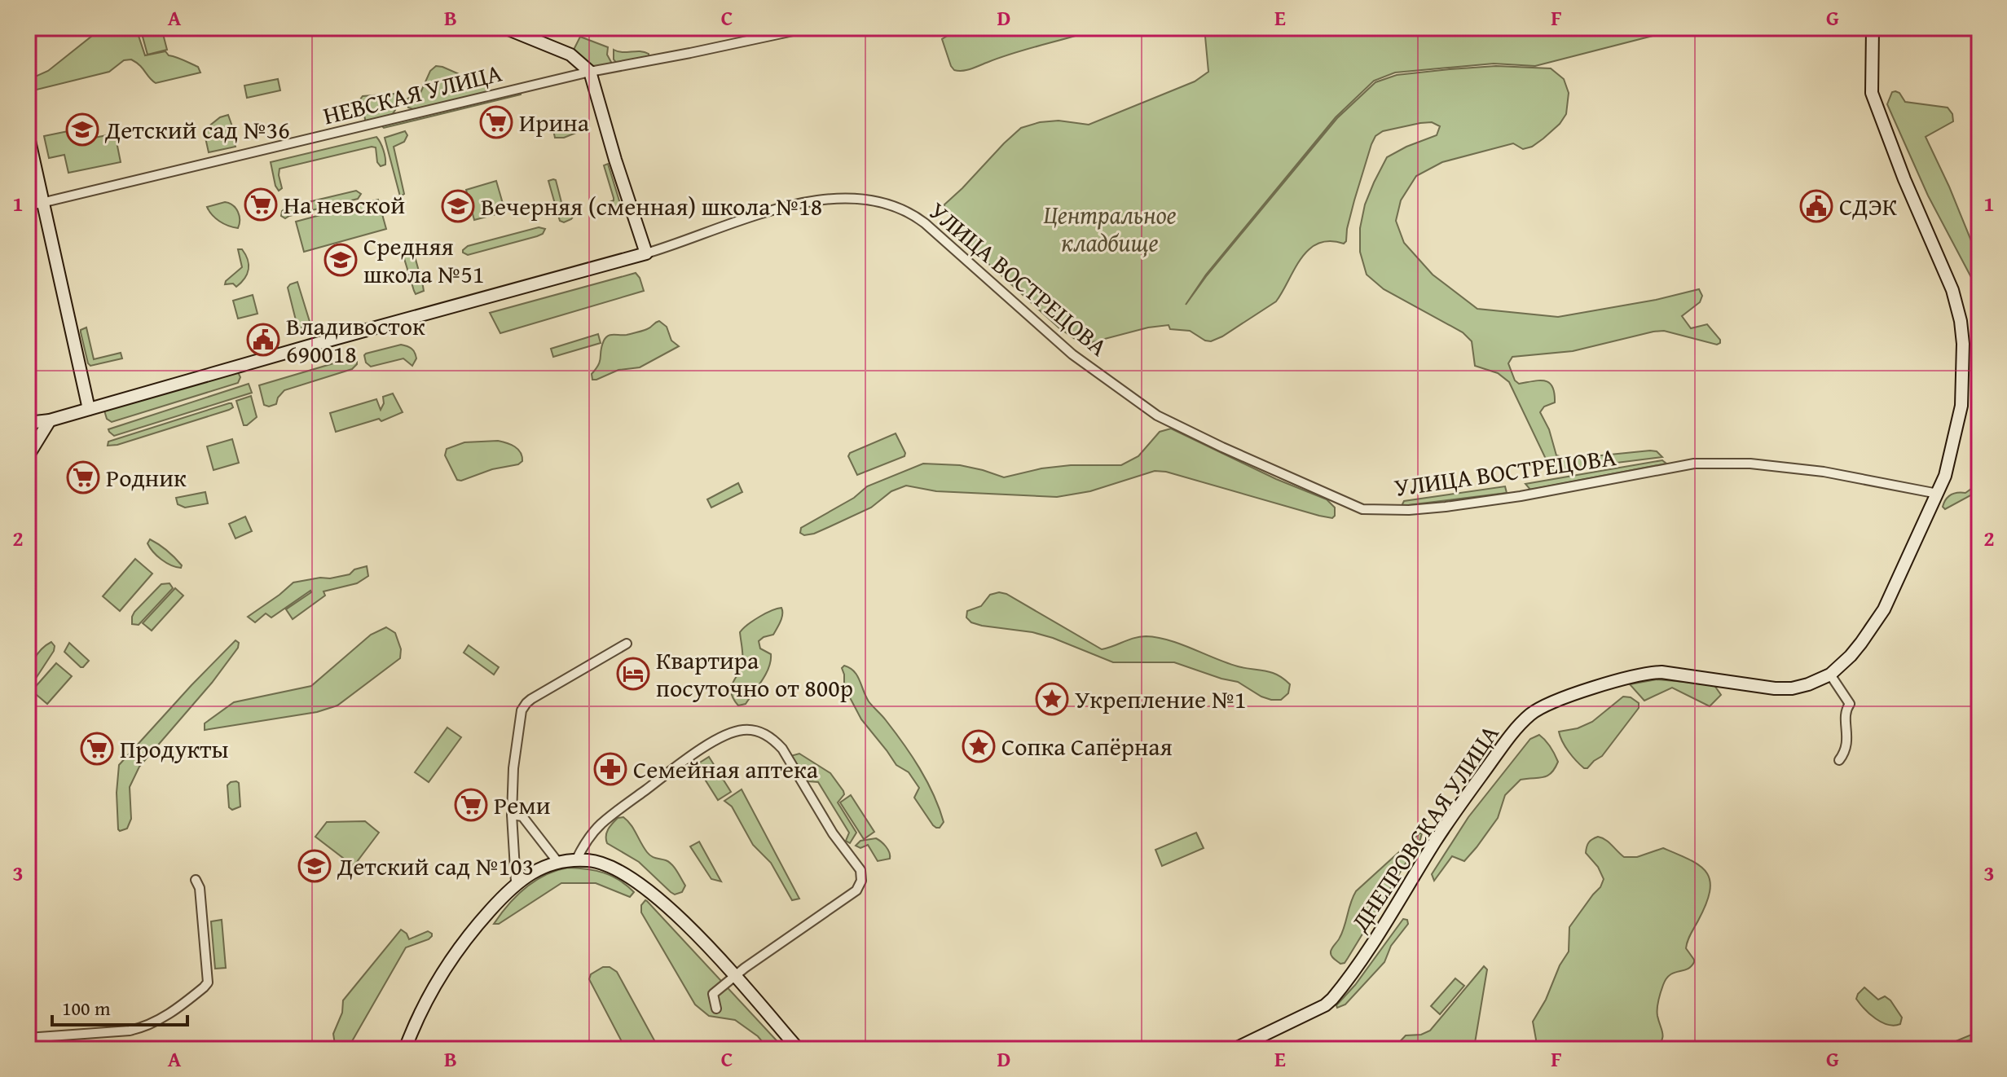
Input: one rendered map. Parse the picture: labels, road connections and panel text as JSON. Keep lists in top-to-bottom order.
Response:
{
  "streets": {
    "main road": ["УЛИЦА ВОСТРЕЦОВА", "ДНЕПРОВСКАЯ УЛИЦА"],
    "street": ["НЕВСКАЯ УЛИЦА"]
  },
  "crossings": [
    ["УЛИЦА ВОСТРЕЦОВА", "ДНЕПРОВСКАЯ УЛИЦА"]
  ],
  "parks": ["Центральное кладбище"],
  "places": {
    "supermarket": [
      "Ирина",
      "На невской",
      "Родник",
      "Продукты",
      "Реми"
    ],
    "school or university": [
      "Детский сад №36",
      "Вечерняя (сменная) школа №18",
      "Средняя школа №51",
      "Детский сад №103"
    ],
    "public building": ["СДЭК", "Владивосток 690018"],
    "hotel": ["Квартира посуточно от 800р"],
    "place": ["Укрепление №1", "Сопка Сапёрная"],
    "pharmacy": ["Семейная аптека"]
  },
  "scale_bar": "100 m",
  "grid": {
    "columns": [
      "A",
      "B",
      "C",
      "D",
      "E",
      "F",
      "G"
    ],
    "rows": ["1", "2", "3"]
  }
}
